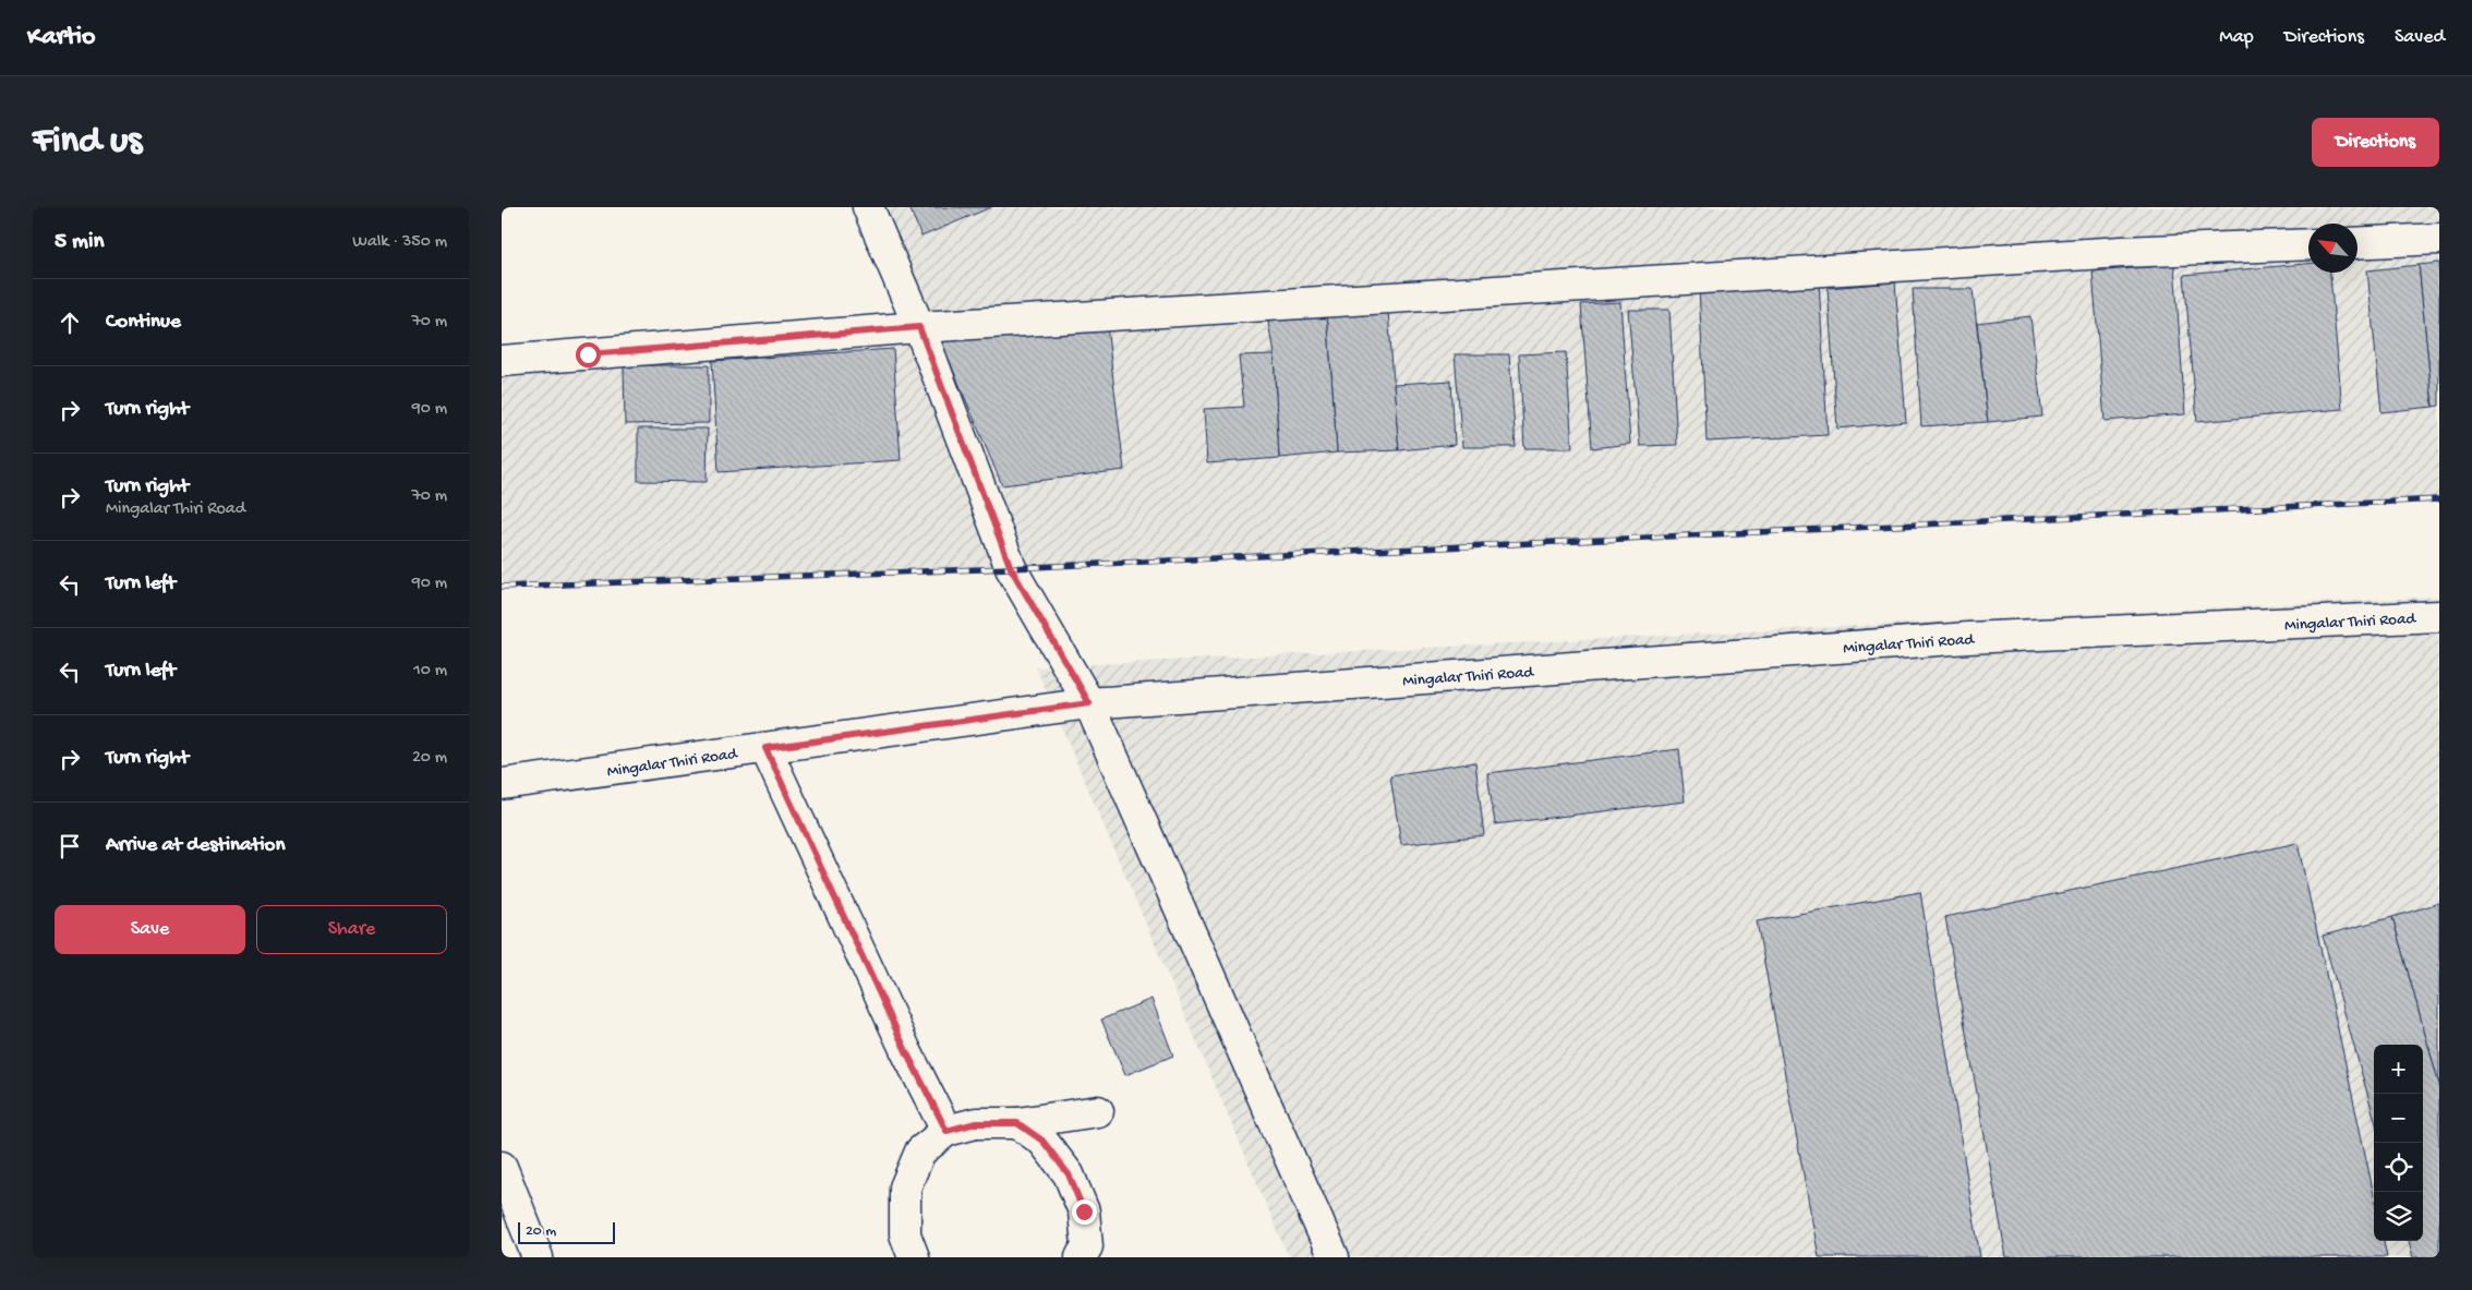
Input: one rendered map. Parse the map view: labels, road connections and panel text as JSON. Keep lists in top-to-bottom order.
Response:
{
  "streets": {
    "street": ["Mingalar Thiri Road"]
  },
  "scale_bar": "20 m",
  "north": "top left",
  "page": {
    "header": "Kartio",
    "nav": ["Map", "Directions", "Saved"],
    "buttons": [
      "Directions",
      ["Save", "Share"]
    ],
    "title": "Find us",
    "heading": ["5 min", "Walk · 350 m"],
    "list": [
      ["Continue", "70 m"],
      ["Turn right", "90 m"],
      ["Turn right", "Mingalar Thiri Road", "70 m"],
      ["Turn left", "90 m"],
      ["Turn left", "10 m"],
      ["Turn right", "20 m"],
      "Arrive at destination"
    ],
    "map_buttons": ["+", "−"],
    "scale": "20 m"
  }
}
